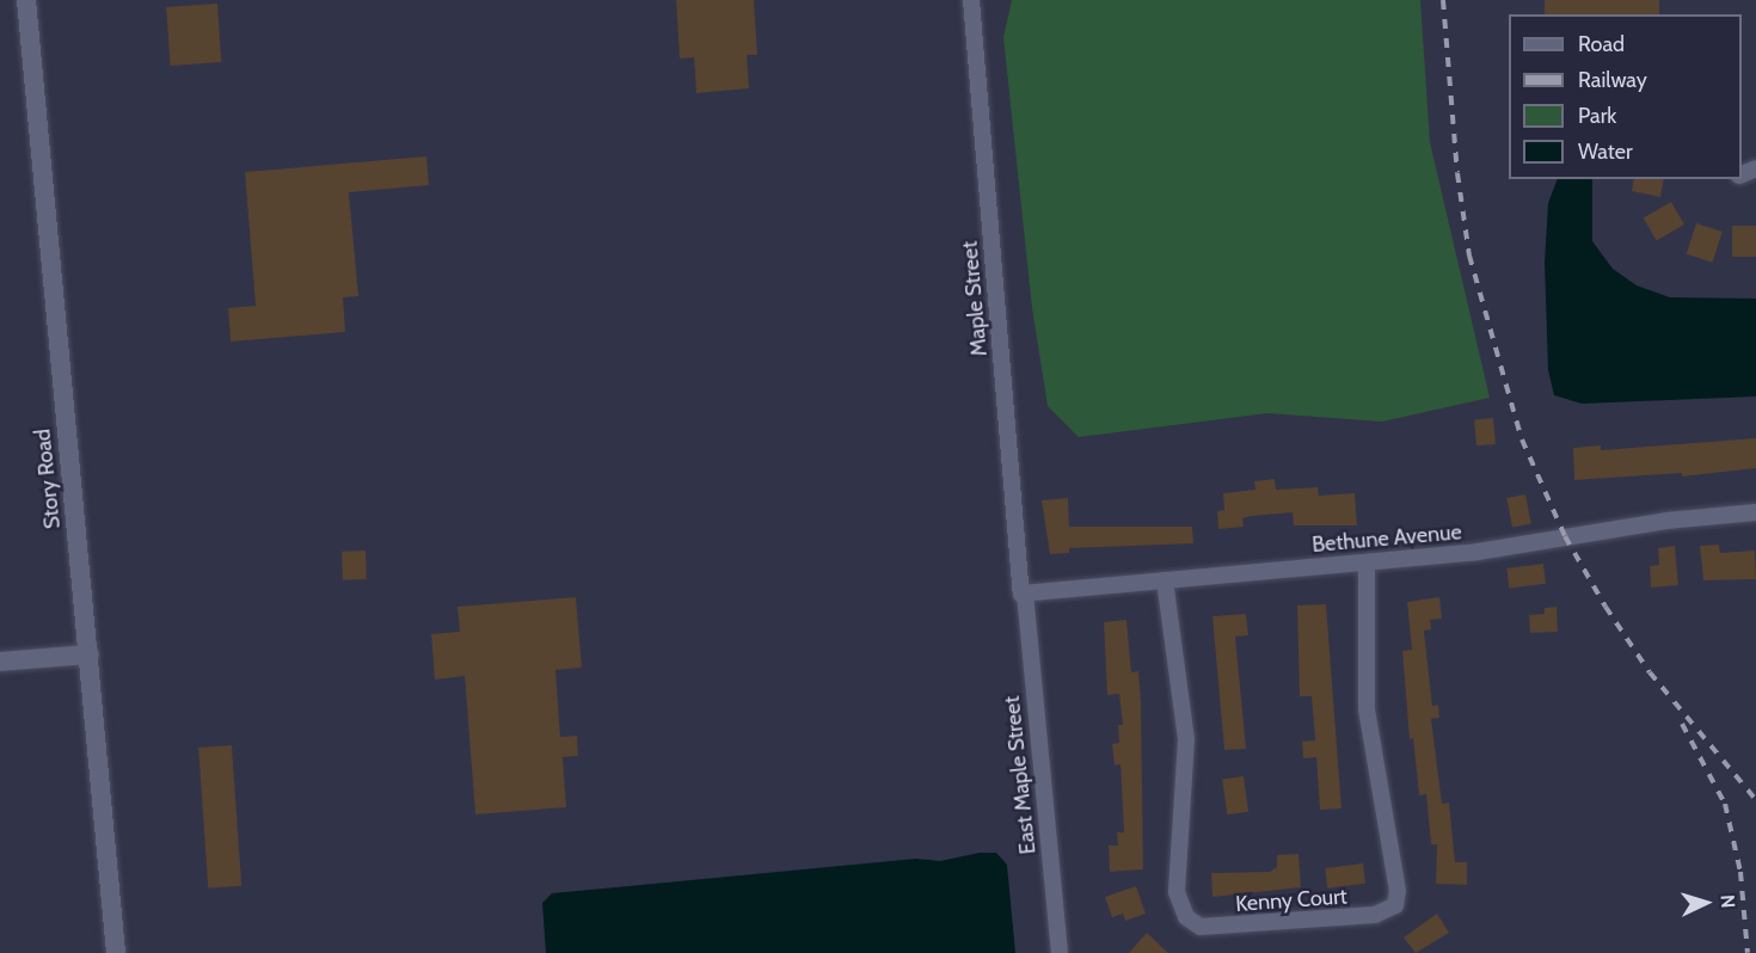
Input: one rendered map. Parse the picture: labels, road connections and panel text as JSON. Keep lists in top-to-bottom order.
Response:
{
  "streets": {
    "street": [
      "Maple Street",
      "Story Road",
      "Bethune Avenue",
      "East Maple Street",
      "Kenny Court"
    ]
  },
  "crossings": [
    ["Maple Street", "Bethune Avenue"],
    ["Maple Street", "East Maple Street"],
    ["Bethune Avenue", "East Maple Street"],
    ["Bethune Avenue", "Kenny Court"]
  ],
  "legend": [
    "Road",
    "Railway",
    "Park",
    "Water"
  ],
  "north": "right"
}
